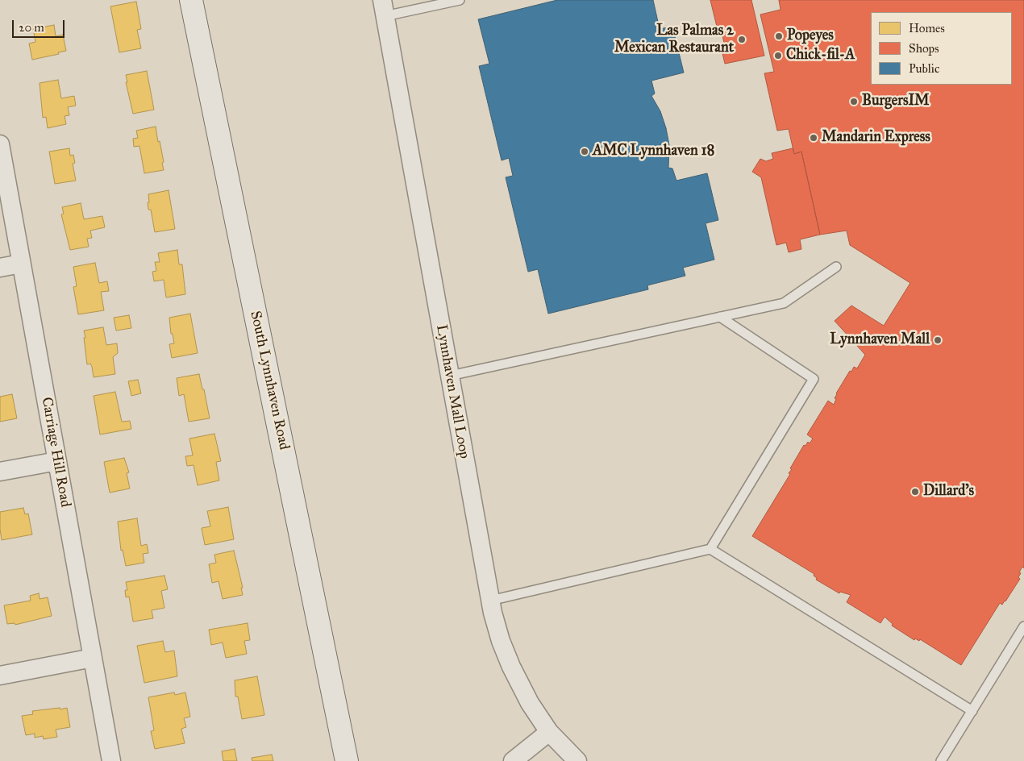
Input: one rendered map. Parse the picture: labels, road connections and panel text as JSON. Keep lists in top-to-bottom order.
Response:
{
  "streets": {
    "street": ["South Lynnhaven Road", "Lynnhaven Mall Loop", "Carriage Hill Road"]
  },
  "places": [
    "Popeyes",
    "Las Palmas 2 Mexican Restaurant",
    "Chick-fil-A",
    "BurgersIM",
    "Mandarin Express",
    "AMC Lynnhaven 18",
    "Lynnhaven Mall",
    "Dillard's"
  ],
  "legend": ["Homes", "Shops", "Public"],
  "scale_bar": "20 m"
}
